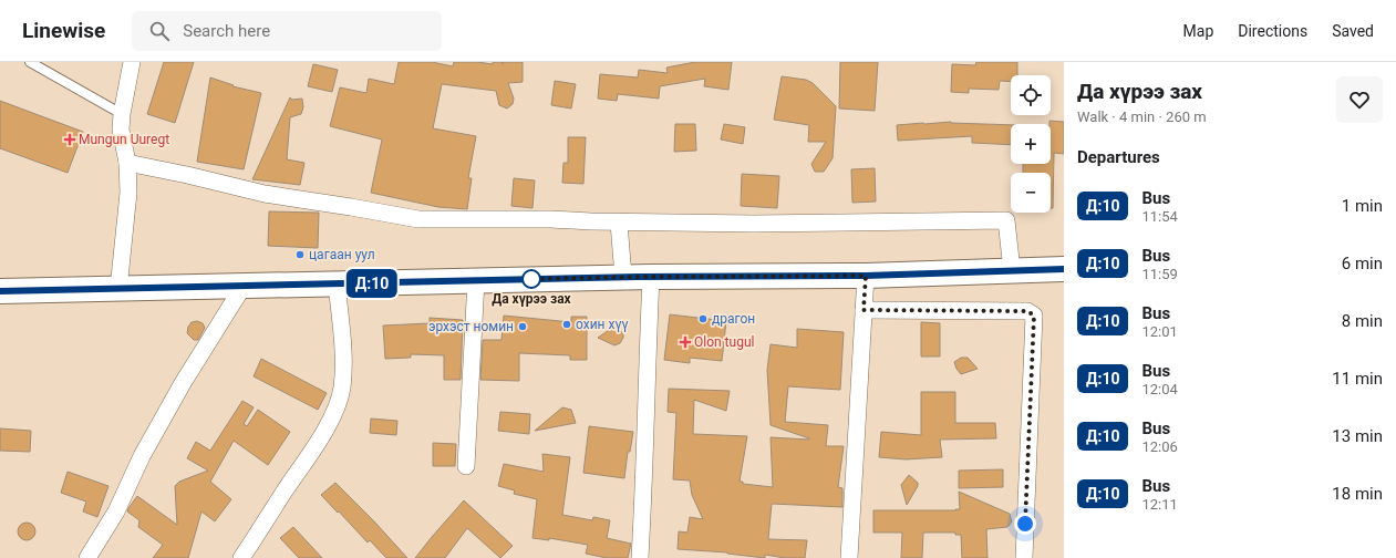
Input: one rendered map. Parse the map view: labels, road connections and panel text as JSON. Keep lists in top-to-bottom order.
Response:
{
  "places": {
    "health": ["Mungun Uuregt", "Olon tugul"],
    "other": [
      "цагаан уул",
      "Да хүрээ зах",
      "драгон",
      "охин хүү",
      "эрхэст номин"
    ]
  },
  "lines": ["bus line Д:10"],
  "page": {
    "header": "Linewise",
    "search": "Search here",
    "nav": ["Map", "Directions", "Saved"],
    "on_map": "Д:10",
    "heading": [
      ["Да хүрээ зах", "Walk · 4 min · 260 m"],
      "Departures"
    ],
    "map_buttons": ["+", "−"],
    "list": [
      {
        "mark": "Д:10",
        "name": "Bus",
        "note": "11:54",
        "value": "1 min"
      },
      {
        "mark": "Д:10",
        "name": "Bus",
        "note": "11:59",
        "value": "6 min"
      },
      {
        "mark": "Д:10",
        "name": "Bus",
        "note": "12:01",
        "value": "8 min"
      },
      {
        "mark": "Д:10",
        "name": "Bus",
        "note": "12:04",
        "value": "11 min"
      },
      {
        "mark": "Д:10",
        "name": "Bus",
        "note": "12:06",
        "value": "13 min"
      },
      {
        "mark": "Д:10",
        "name": "Bus",
        "note": "12:11",
        "value": "18 min"
      }
    ]
  }
}
